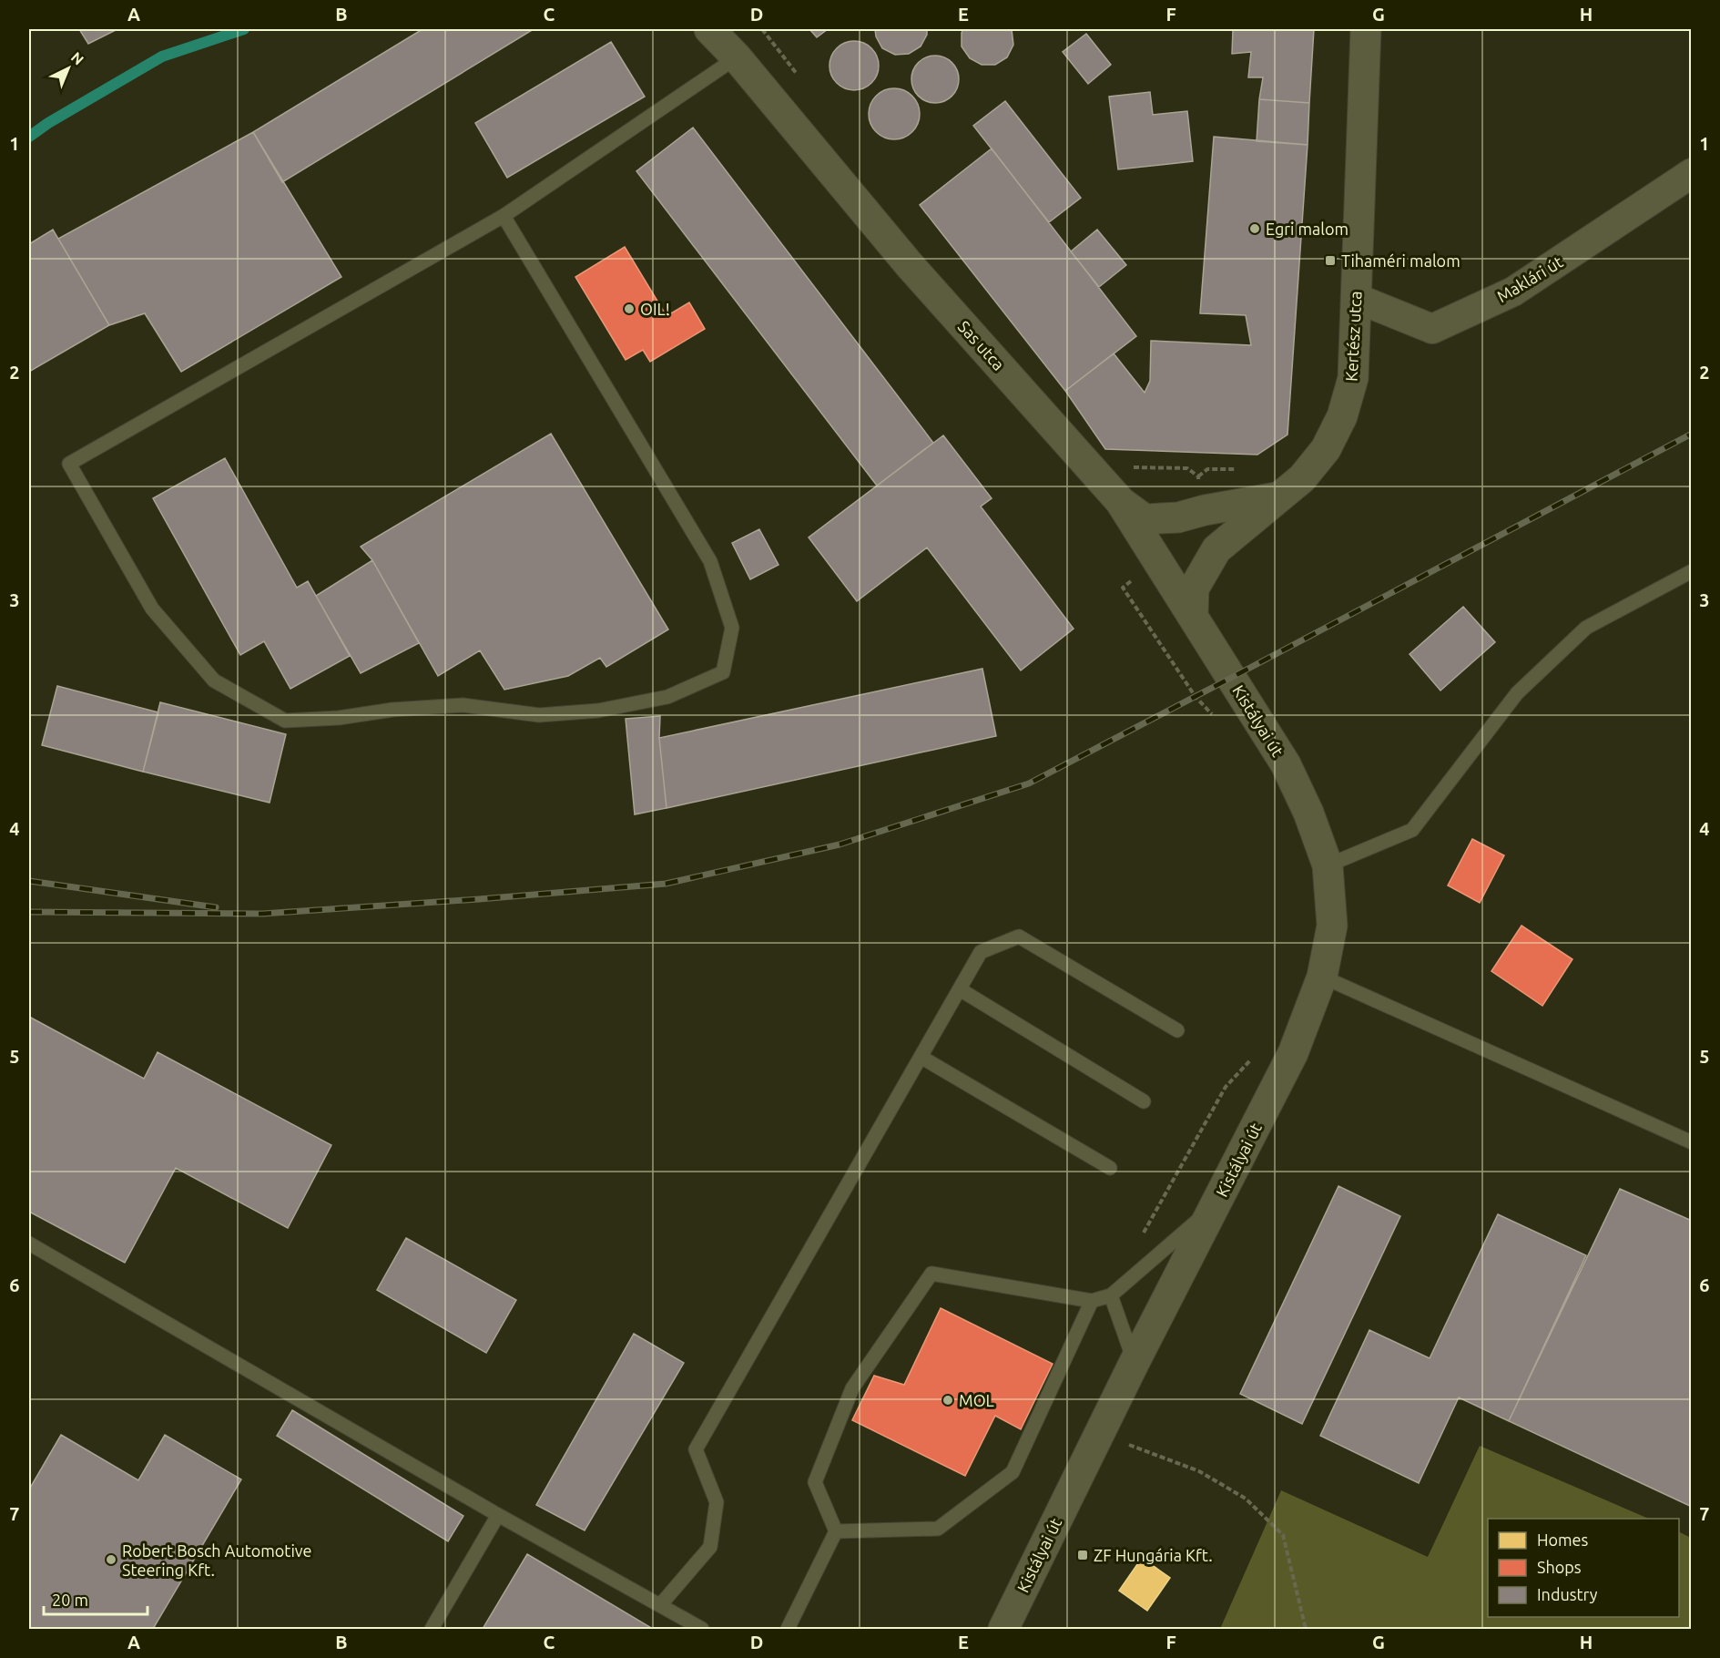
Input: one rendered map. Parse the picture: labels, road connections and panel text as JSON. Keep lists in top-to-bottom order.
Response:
{
  "streets": {
    "main road": ["Kertész utca", "Sas utca", "Kistályai út"],
    "street": ["Maklári út"]
  },
  "crossings": [
    ["Maklári út", "Kertész utca"],
    ["Kertész utca", "Sas utca"],
    ["Sas utca", "Kistályai út"]
  ],
  "places": {
    "other": [
      "Egri malom",
      "OIL!",
      "MOL",
      "Robert Bosch Automotive Steering Kft."
    ],
    "transit": ["Tihaméri malom", "ZF Hungária Kft."]
  },
  "legend": ["Homes", "Shops", "Industry"],
  "scale_bar": "20 m",
  "north": "top right",
  "grid": {
    "columns": [
      "A",
      "B",
      "C",
      "D",
      "E",
      "F",
      "G",
      "H"
    ],
    "rows": [
      "1",
      "2",
      "3",
      "4",
      "5",
      "6",
      "7"
    ]
  }
}
